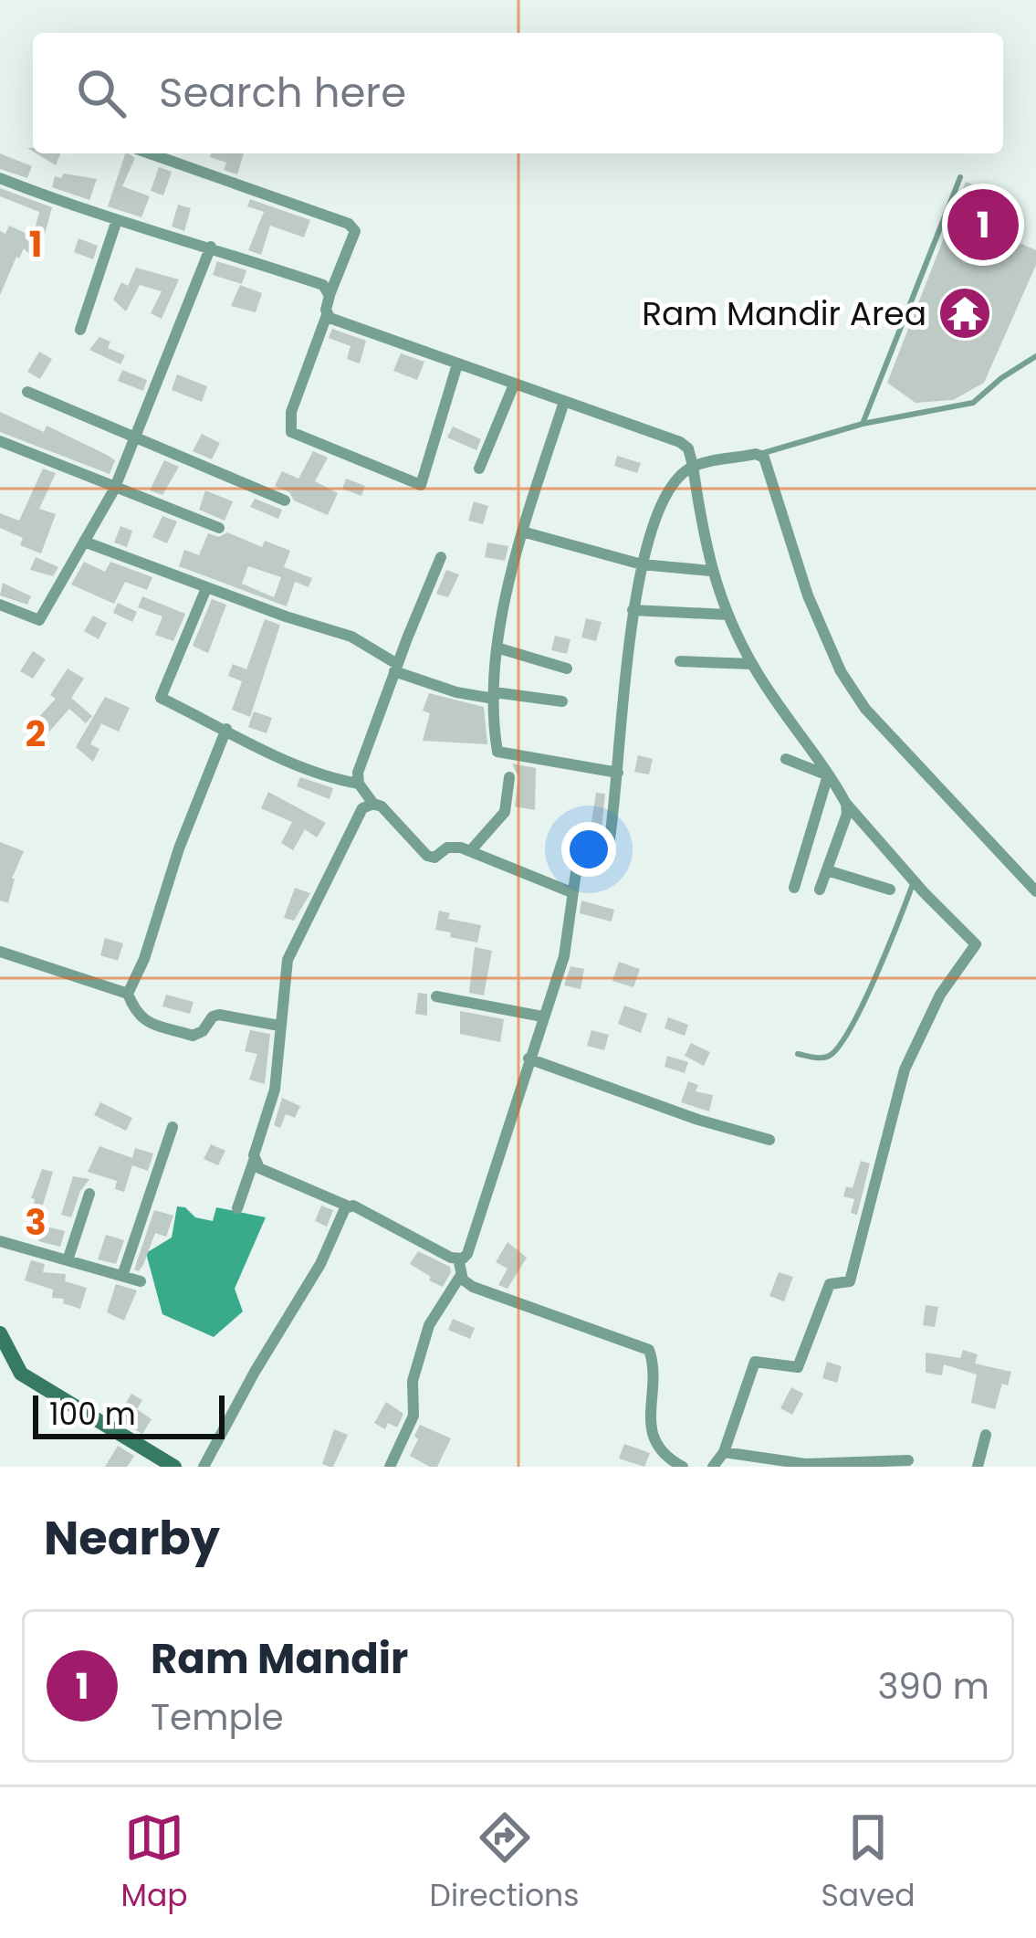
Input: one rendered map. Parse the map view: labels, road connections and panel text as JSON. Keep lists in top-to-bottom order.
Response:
{
  "places": {
    "temple": ["Ram Mandir Area"]
  },
  "scale_bar": "100 m",
  "page": {
    "search": "Search here",
    "pins": "1",
    "scale": "100 m",
    "heading": "Nearby",
    "list": [
      {
        "mark": "1",
        "name": "Ram Mandir",
        "note": "Temple",
        "value": "390 m"
      }
    ],
    "nav": ["Map", "Directions", "Saved"]
  },
  "grid": {
    "rows": ["1", "2", "3"]
  }
}
